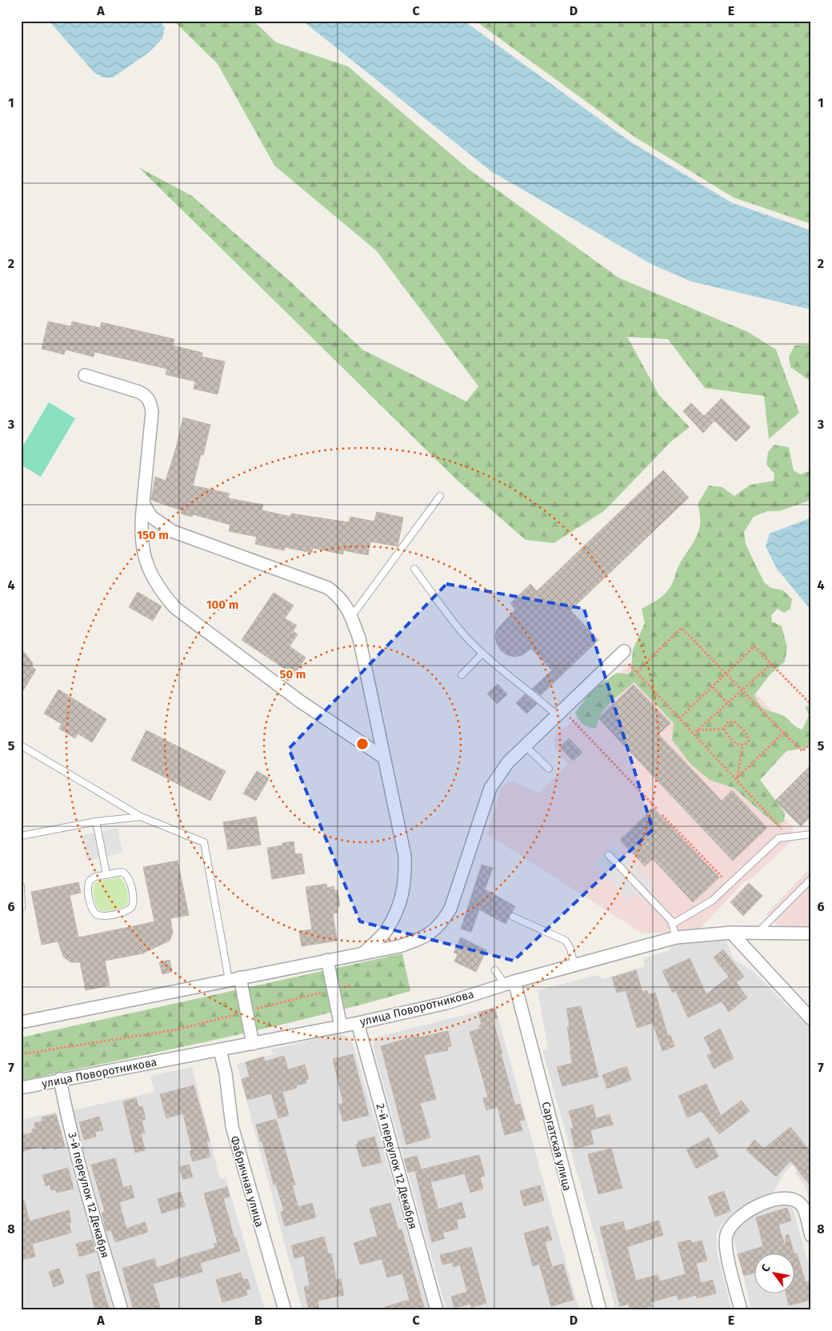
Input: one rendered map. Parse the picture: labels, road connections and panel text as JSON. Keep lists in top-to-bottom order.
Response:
{
  "streets": {
    "street": [
      "улица Поворотникова",
      "Саргатская улица",
      "2-й переулок 12 Декабря",
      "Фабричная улица",
      "3-й переулок 12 Декабря"
    ]
  },
  "crossings": [
    ["улица Поворотникова", "Саргатская улица"],
    ["улица Поворотникова", "2-й переулок 12 Декабря"],
    ["улица Поворотникова", "Фабричная улица"],
    ["улица Поворотникова", "3-й переулок 12 Декабря"]
  ],
  "north": "top left",
  "grid": {
    "columns": [
      "A",
      "B",
      "C",
      "D",
      "E"
    ],
    "rows": [
      "1",
      "2",
      "3",
      "4",
      "5",
      "6",
      "7",
      "8"
    ]
  },
  "rings": ["150 m", "100 m", "50 m"]
}
